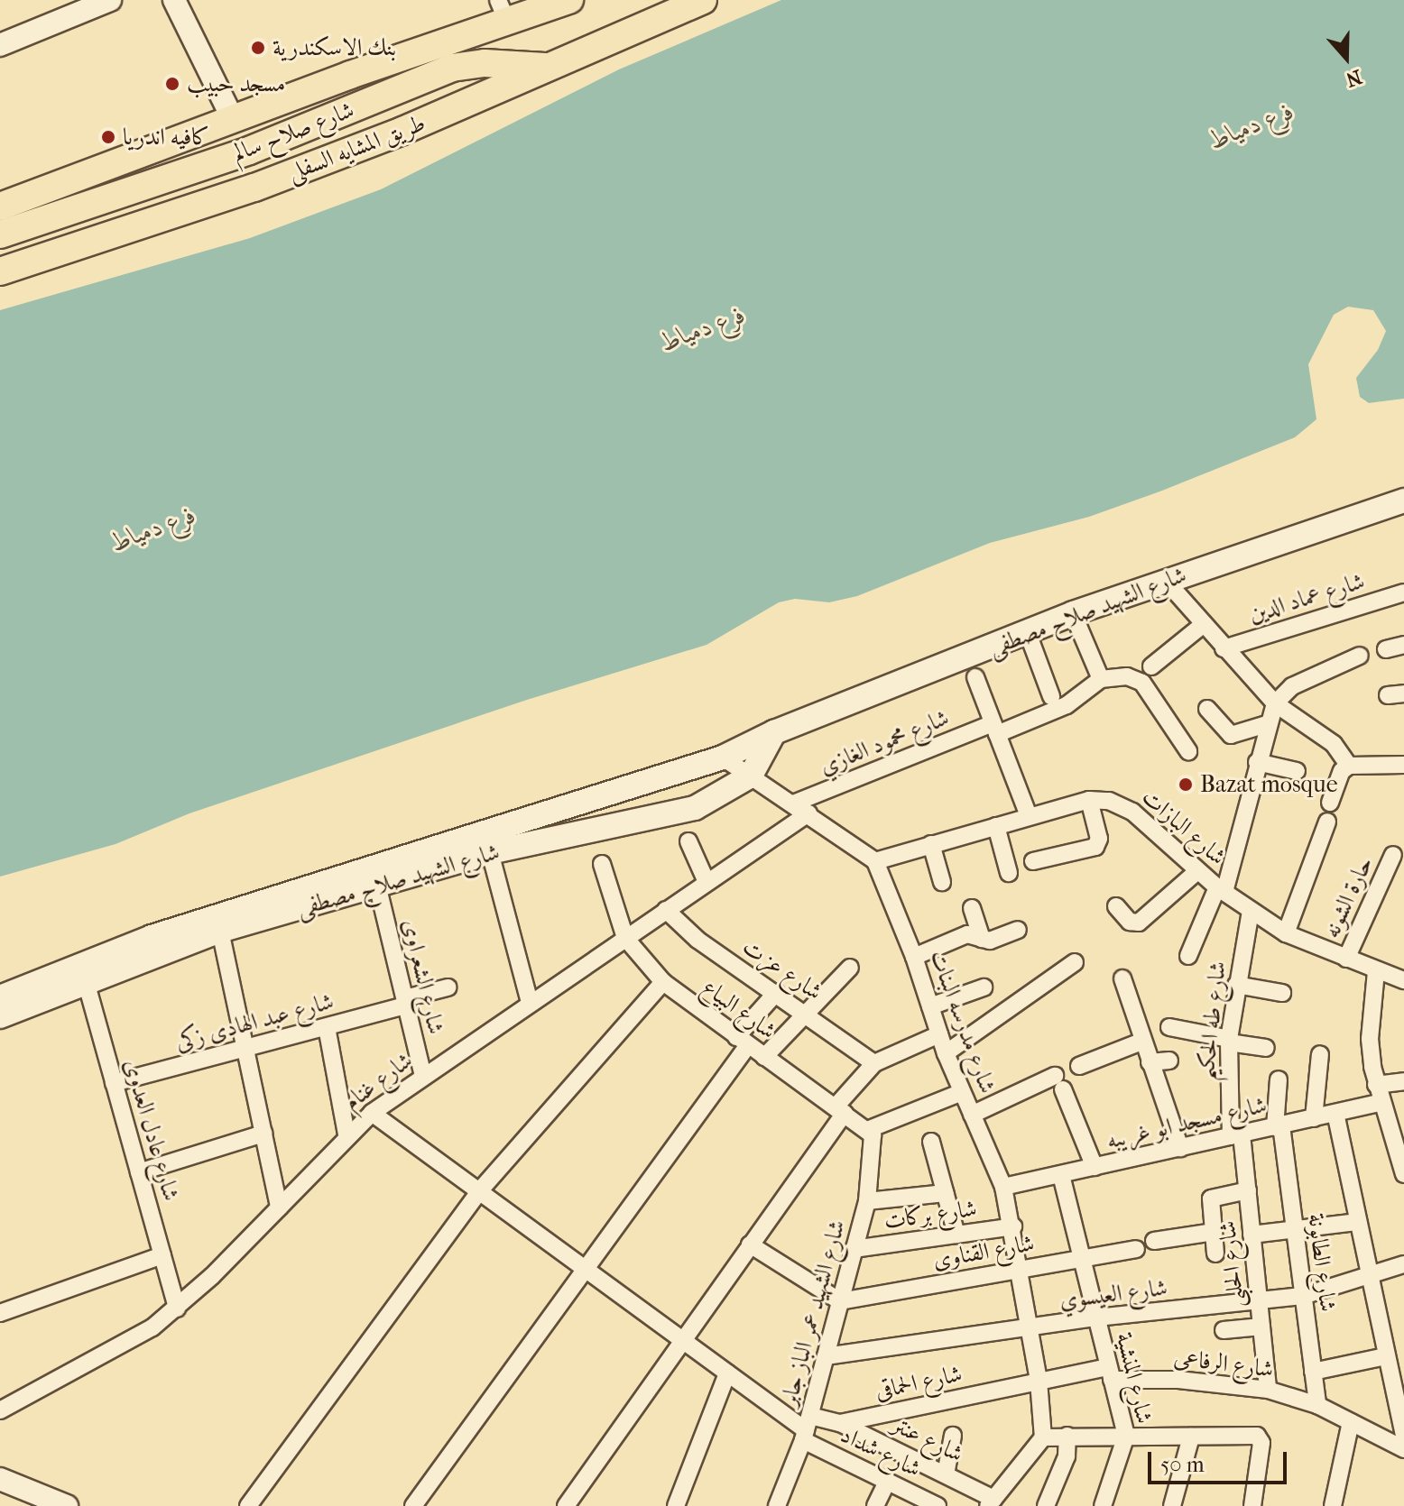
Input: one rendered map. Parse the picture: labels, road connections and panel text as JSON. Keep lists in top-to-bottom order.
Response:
{
  "streets": {
    "main road": ["شارع صلاح سالم", "طريق المشايه السفلى", "شارع الشهيد صلاح مصطفى"],
    "street": [
      "شارع عماد الدين",
      "شارع محمود الغازي",
      "شارع البازات",
      "حارة الشونه",
      "شارع عزت",
      "شارع الشعراوى",
      "شارع البياع",
      "شارع طه الحكيم",
      "شارع عبد الهادى زكى",
      "شارع مدرسه البنات",
      "شارع غنام",
      "شارع مسجد ابو غريبه",
      "شارع عادل العدوى",
      "شارع بركات",
      "شارع القناوى",
      "شارع الطابونة",
      "شارع الحلبى",
      "شارع العيسوي",
      "شارع الشهيد عمر الباز جابر",
      "شارع الرفاعى",
      "شارع المنشية",
      "شارع الحماقى",
      "شارع عنتر",
      "شارع شداد"
    ]
  },
  "crossings": [
    ["شارع صلاح سالم", "طريق المشايه السفلى"],
    ["شارع الشهيد صلاح مصطفى", "شارع الشعراوى"],
    ["شارع الشهيد صلاح مصطفى", "شارع عادل العدوى"],
    ["شارع البازات", "حارة الشونه"],
    ["شارع البازات", "شارع طه الحكيم"],
    ["شارع البازات", "شارع مدرسه البنات"],
    ["شارع عزت", "شارع غنام"],
    ["شارع الشعراوى", "شارع عبد الهادى زكى"],
    ["شارع الشعراوى", "شارع غنام"],
    ["شارع البياع", "شارع غنام"],
    ["شارع البياع", "شارع الشهيد عمر الباز جابر"],
    ["شارع طه الحكيم", "شارع مسجد ابو غريبه"],
    ["شارع طه الحكيم", "شارع الحلبى"],
    ["شارع عبد الهادى زكى", "شارع عادل العدوى"],
    ["شارع مدرسه البنات", "شارع مسجد ابو غريبه"],
    ["شارع مدرسه البنات", "شارع بركات"],
    ["شارع مدرسه البنات", "شارع القناوى"],
    ["شارع مدرسه البنات", "شارع العيسوي"],
    ["شارع مدرسه البنات", "شارع الرفاعى"],
    ["شارع مدرسه البنات", "شارع الحماقى"],
    ["شارع غنام", "شارع عادل العدوى"],
    ["شارع مسجد ابو غريبه", "شارع الطابونة"],
    ["شارع مسجد ابو غريبه", "شارع الحلبى"],
    ["شارع مسجد ابو غريبه", "شارع المنشية"],
    ["شارع بركات", "شارع الشهيد عمر الباز جابر"],
    ["شارع القناوى", "شارع الشهيد عمر الباز جابر"],
    ["شارع القناوى", "شارع المنشية"],
    ["شارع الطابونة", "شارع العيسوي"],
    ["شارع الطابونة", "شارع الرفاعى"],
    ["شارع الحلبى", "شارع العيسوي"],
    ["شارع الحلبى", "شارع الرفاعى"],
    ["شارع العيسوي", "شارع الشهيد عمر الباز جابر"],
    ["شارع العيسوي", "شارع المنشية"],
    ["شارع الشهيد عمر الباز جابر", "شارع الحماقى"],
    ["شارع الشهيد عمر الباز جابر", "شارع شداد"],
    ["شارع الرفاعى", "شارع المنشية"],
    ["شارع الرفاعى", "شارع الحماقى"],
    ["شارع الحماقى", "شارع عنتر"],
    ["شارع الحماقى", "شارع شداد"]
  ],
  "water": ["فرع دمياط"],
  "places": [
    "بنك الاسكندرية",
    "مسجد حبيب",
    "كافيه اندريا",
    "Bazat mosque"
  ],
  "scale_bar": "50 m",
  "north": "bottom"
}
